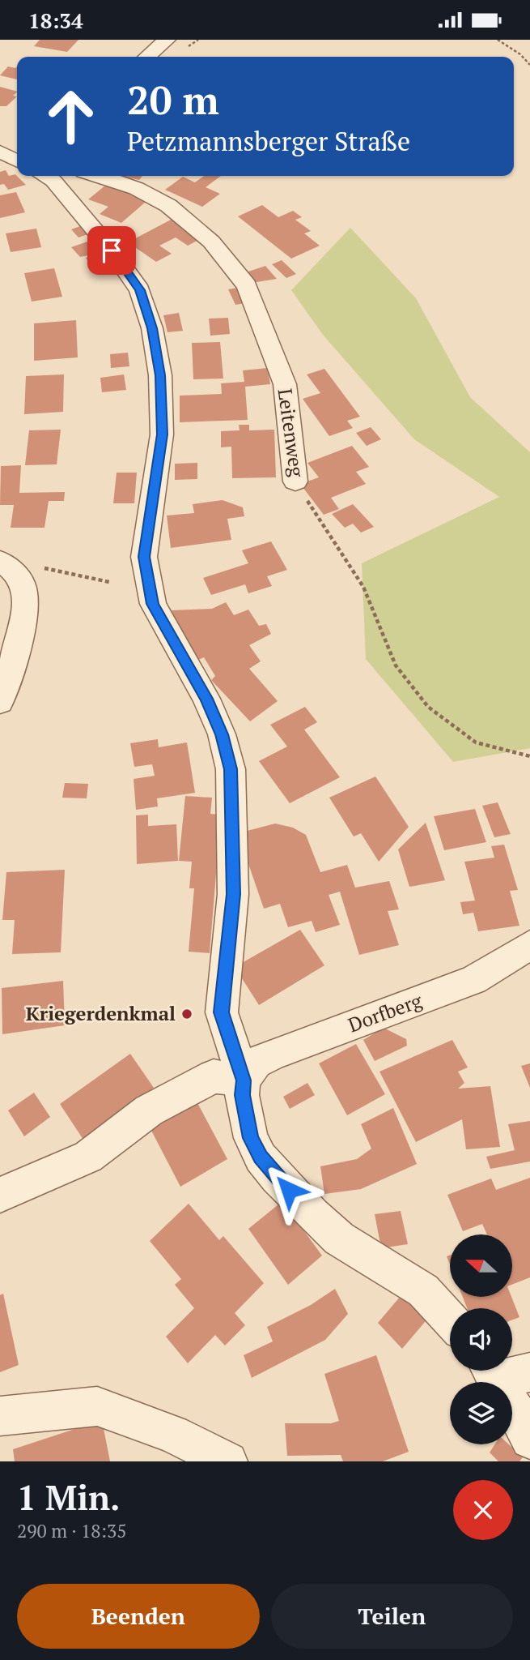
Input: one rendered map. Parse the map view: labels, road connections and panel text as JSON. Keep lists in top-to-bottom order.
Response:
{
  "streets": {
    "street": ["Leitenweg", "Dorfberg"]
  },
  "places": ["Kriegerdenkmal"],
  "north": "left",
  "page": {
    "status": "18:34",
    "turn": ["20 m", "Petzmannsberger Straße"],
    "heading": ["1 Min.", "290 m · 18:35"],
    "buttons": ["Beenden", "Teilen"]
  }
}
